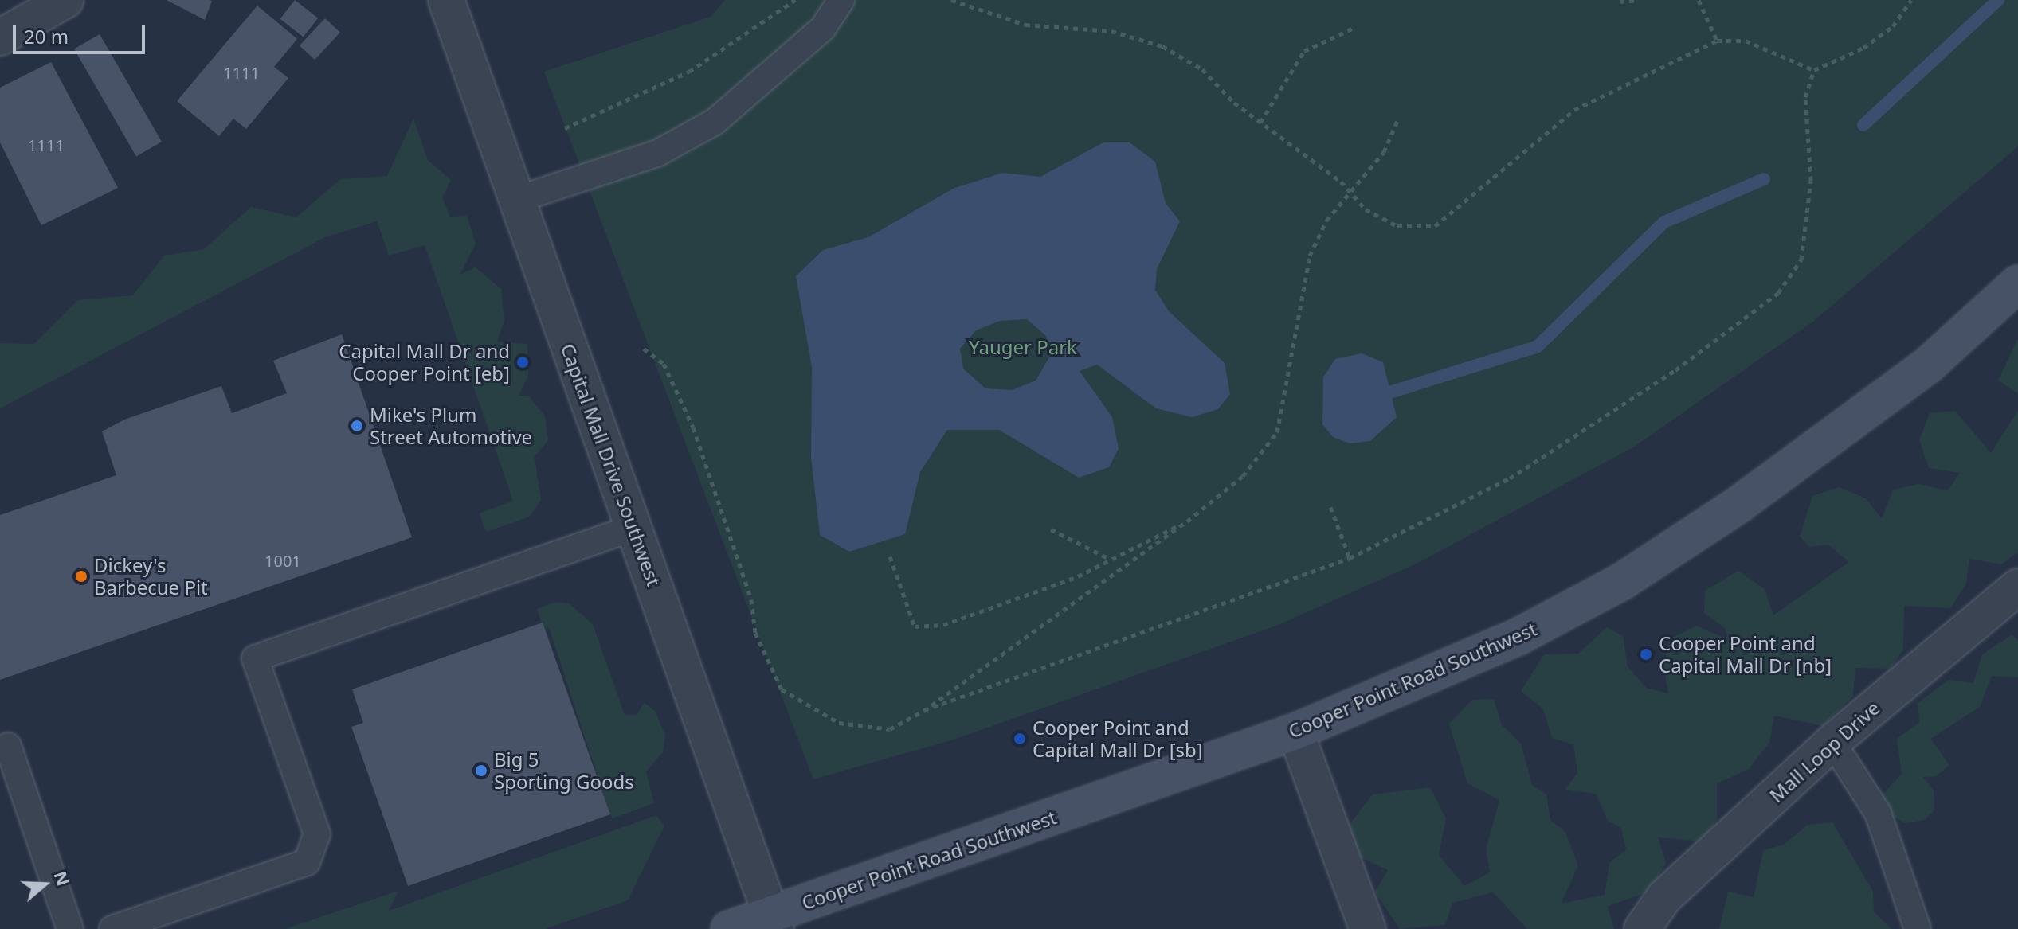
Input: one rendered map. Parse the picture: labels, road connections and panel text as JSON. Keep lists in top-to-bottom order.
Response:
{
  "streets": {
    "main road": ["Cooper Point Road Southwest"],
    "street": ["Capital Mall Drive Southwest", "Mall Loop Drive"]
  },
  "crossings": [
    ["Capital Mall Drive Southwest", "Cooper Point Road Southwest"]
  ],
  "parks": ["Yauger Park"],
  "places": [
    "Capital Mall Dr and Cooper Point [eb]",
    "Mike's Plum Street Automotive",
    "Dickey's Barbecue Pit",
    "Cooper Point and Capital Mall Dr [nb]",
    "Cooper Point and Capital Mall Dr [sb]",
    "Big 5 Sporting Goods"
  ],
  "house_numbers": ["1111", "1111", "1001"],
  "scale_bar": "20 m",
  "north": "right"
}
